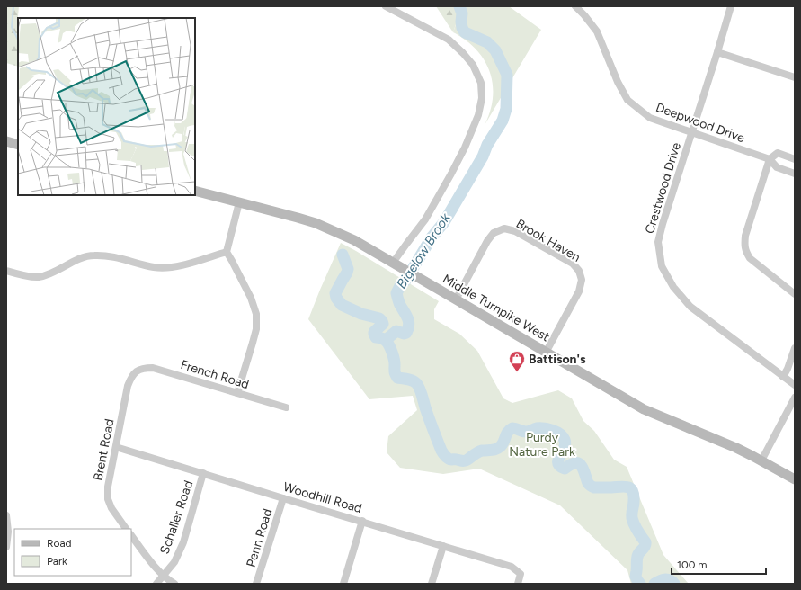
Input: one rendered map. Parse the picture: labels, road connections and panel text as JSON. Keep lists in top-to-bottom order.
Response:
{
  "streets": {
    "main road": ["Middle Turnpike West"],
    "street": [
      "Deepwood Drive",
      "Crestwood Drive",
      "Brook Haven",
      "French Road",
      "Brent Road",
      "Woodhill Road",
      "Schaller Road",
      "Penn Road"
    ]
  },
  "crossings": [
    ["Deepwood Drive", "Crestwood Drive"],
    ["Brook Haven", "Middle Turnpike West"],
    ["French Road", "Brent Road"],
    ["Brent Road", "Woodhill Road"],
    ["Woodhill Road", "Schaller Road"],
    ["Woodhill Road", "Penn Road"]
  ],
  "water": ["Bigelow Brook"],
  "parks": ["Purdy Nature Park"],
  "places": {
    "shop": ["Battison's"]
  },
  "legend": ["Road", "Park"],
  "scale_bar": "100 m"
}
